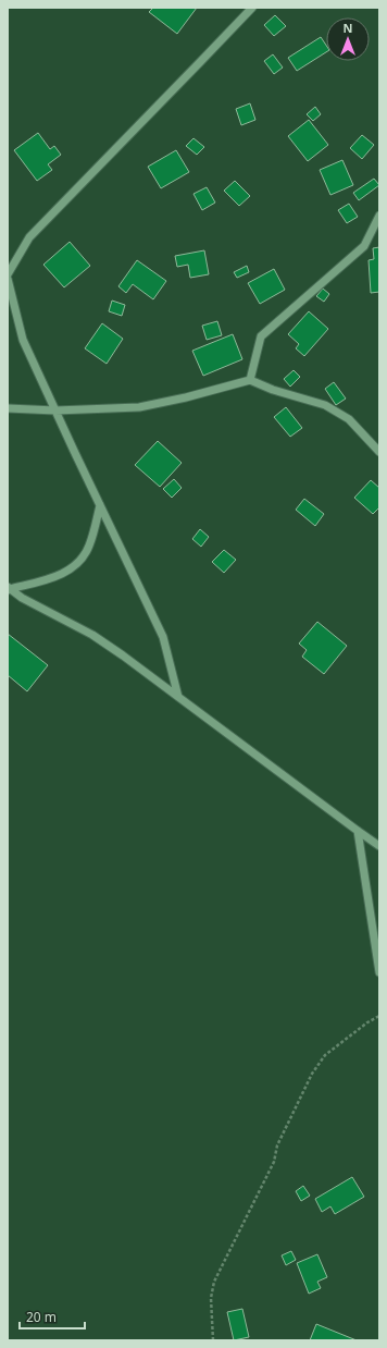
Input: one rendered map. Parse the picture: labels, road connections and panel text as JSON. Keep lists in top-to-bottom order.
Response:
{
  "scale_bar": "20 m",
  "north": "top"
}
